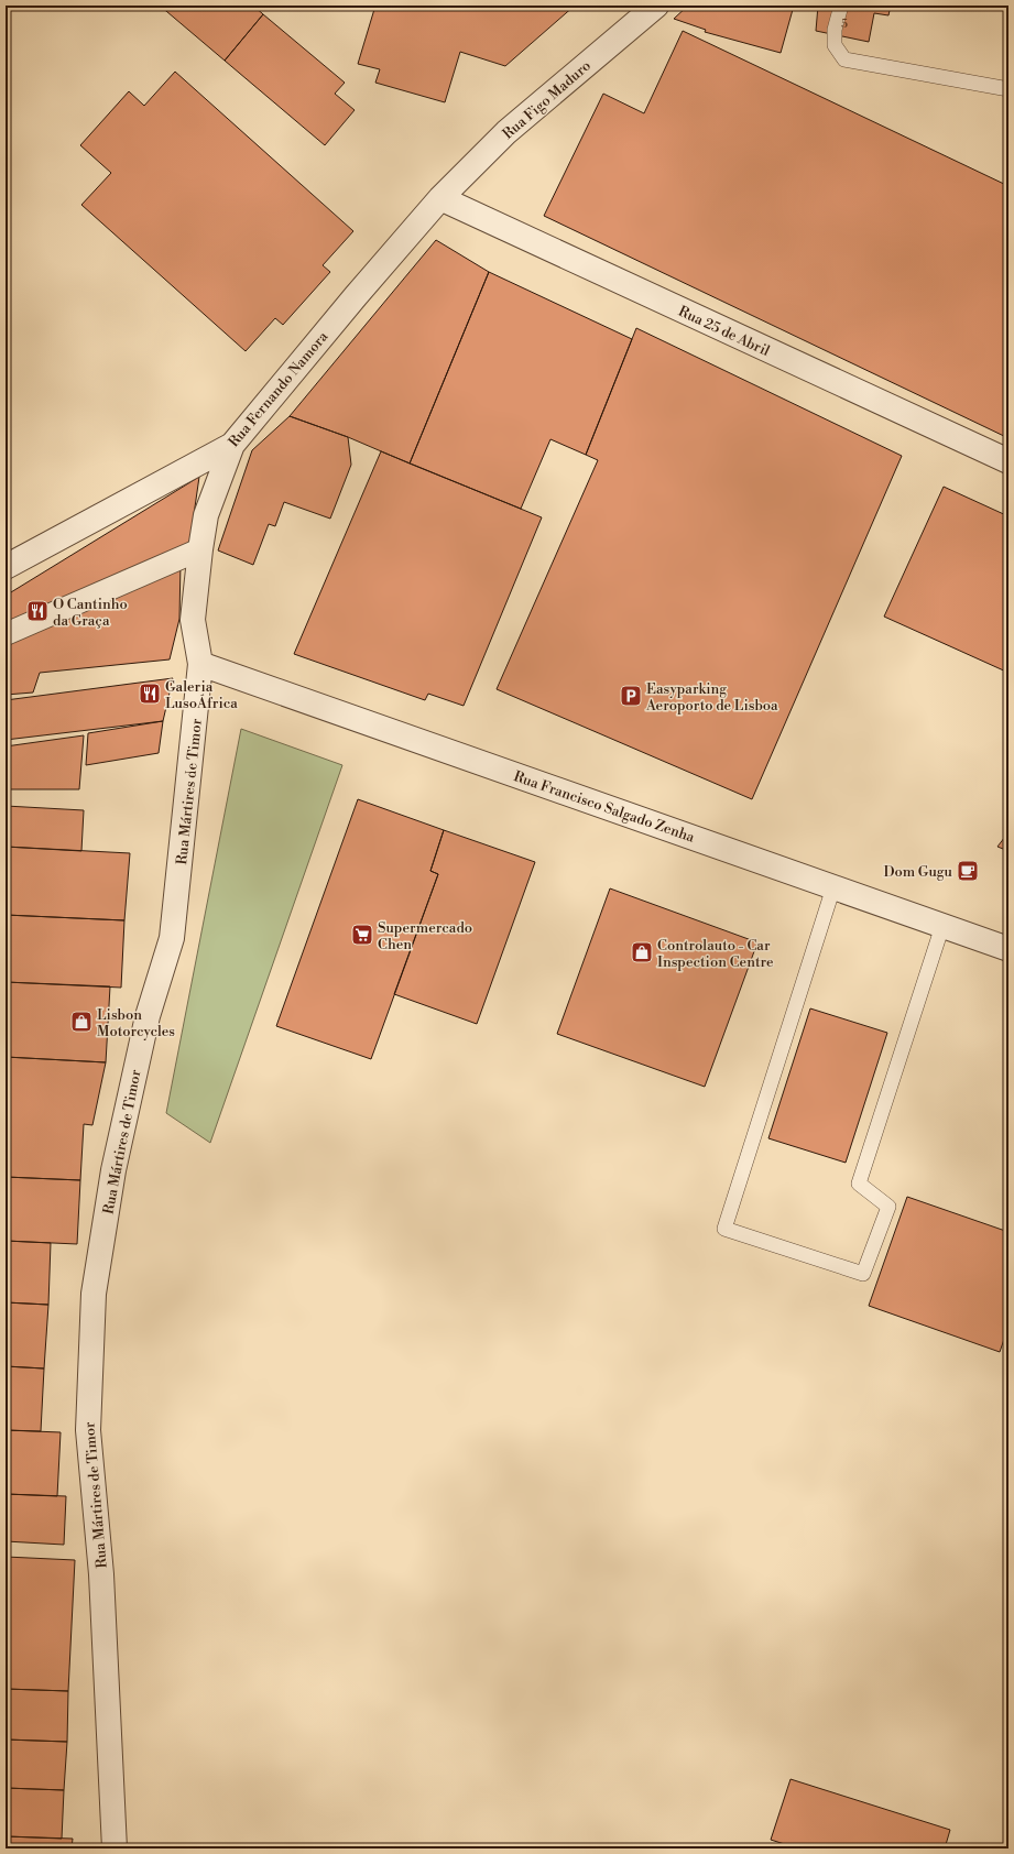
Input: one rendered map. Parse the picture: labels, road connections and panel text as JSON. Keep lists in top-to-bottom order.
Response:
{
  "streets": {
    "street": [
      "Rua Figo Maduro",
      "Rua 25 de Abril",
      "Rua Fernando Namora",
      "Rua Mártires de Timor",
      "Rua Francisco Salgado Zenha"
    ]
  },
  "crossings": [
    ["Rua Figo Maduro", "Rua 25 de Abril"],
    ["Rua Figo Maduro", "Rua Fernando Namora"],
    ["Rua 25 de Abril", "Rua Fernando Namora"],
    ["Rua Fernando Namora", "Rua Mártires de Timor"],
    ["Rua Mártires de Timor", "Rua Francisco Salgado Zenha"]
  ],
  "places": {
    "restaurant": ["O Cantinho da Graça", "Galeria LusoÁfrica"],
    "parking": ["Easyparking Aeroporto de Lisboa"],
    "cafe": ["Dom Gugu"],
    "supermarket": ["Supermercado Chen"],
    "shop": ["Controlauto - Car Inspection Centre", "Lisbon Motorcycles"]
  },
  "house_numbers": ["5"]
}
